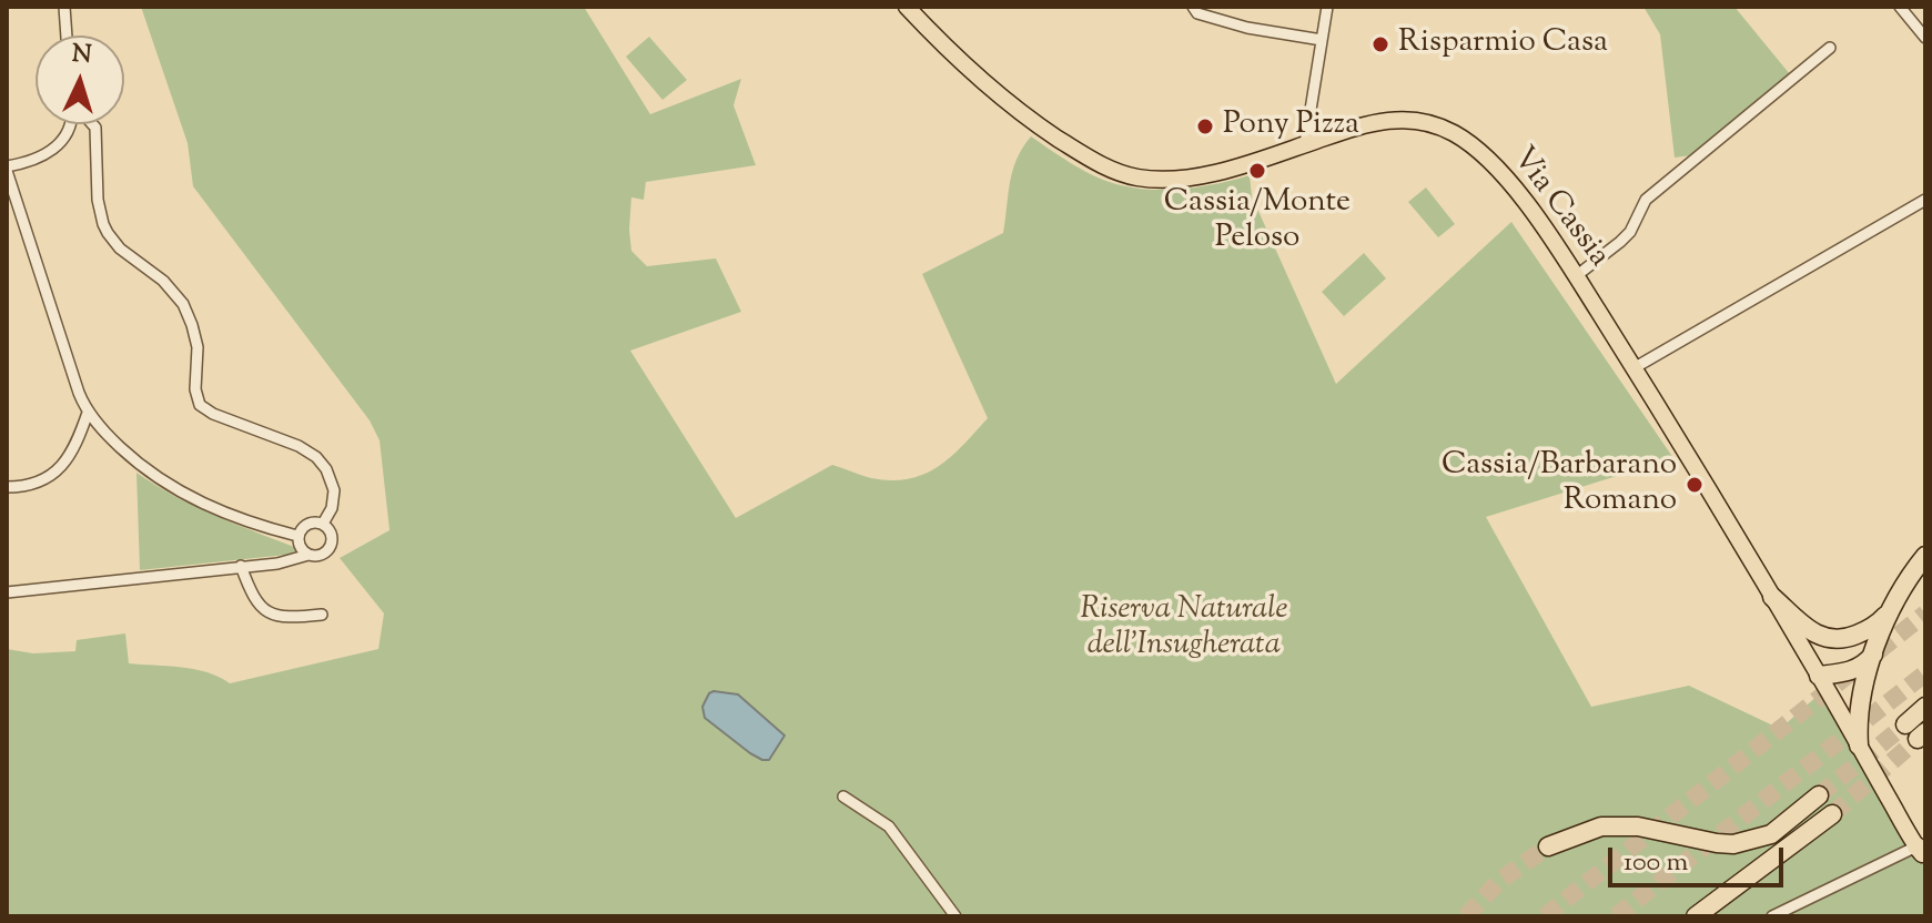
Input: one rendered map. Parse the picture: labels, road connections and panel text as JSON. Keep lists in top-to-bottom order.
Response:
{
  "streets": {
    "main road": ["Via Cassia"]
  },
  "parks": ["Riserva Naturale dell'Insugherata"],
  "places": [
    "Risparmio Casa",
    "Pony Pizza",
    "Cassia/Monte Peloso",
    "Cassia/Barbarano Romano"
  ],
  "scale_bar": "100 m",
  "north": "top"
}
